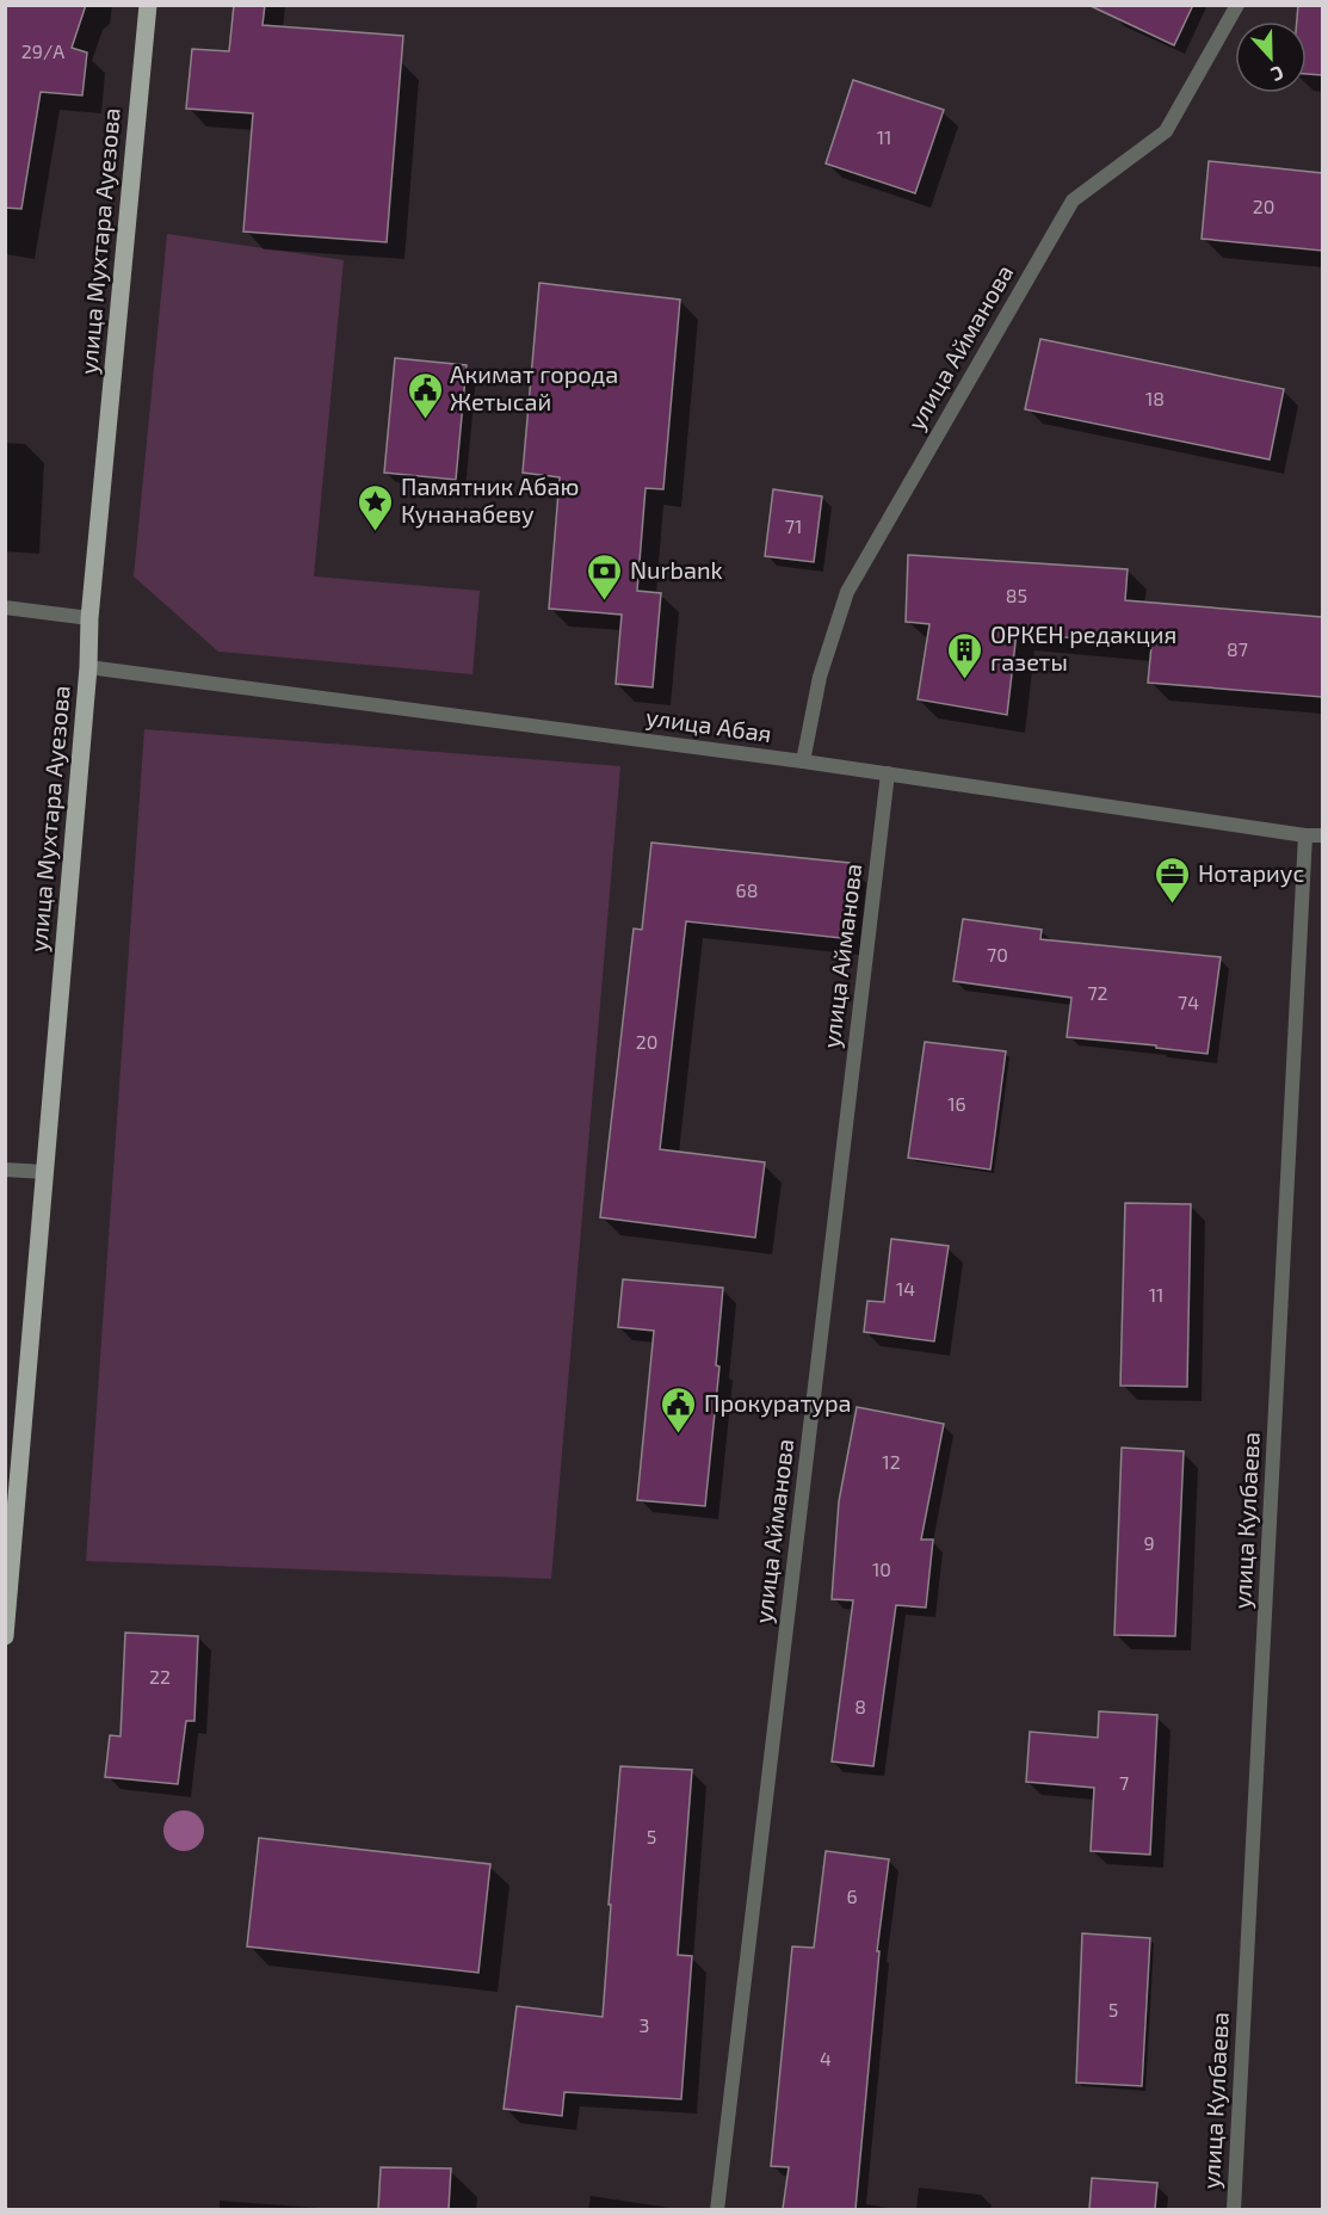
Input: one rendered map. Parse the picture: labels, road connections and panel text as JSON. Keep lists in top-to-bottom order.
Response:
{
  "streets": {
    "main road": ["улица Мухтара Ауезова"],
    "street": ["улица Айманова", "улица Абая", "улица Кулбаева"]
  },
  "crossings": [
    ["улица Мухтара Ауезова", "улица Абая"],
    ["улица Айманова", "улица Абая"],
    ["улица Абая", "улица Кулбаева"]
  ],
  "places": {
    "public building": ["Акимат города Жетысай", "Прокуратура"],
    "place": ["Памятник Абаю Кунанабеву"],
    "bank": ["Nurbank"],
    "building": ["ОРКЕН редакция газеты"],
    "office": ["Нотариус"]
  },
  "house_numbers": [
    "29/А",
    "11",
    "20",
    "18",
    "71",
    "85",
    "87",
    "68",
    "70",
    "72",
    "74",
    "20",
    "16",
    "14",
    "11",
    "12",
    "9",
    "10",
    "22",
    "8",
    "7",
    "5",
    "6",
    "5",
    "3",
    "4"
  ],
  "north": "bottom"
}
